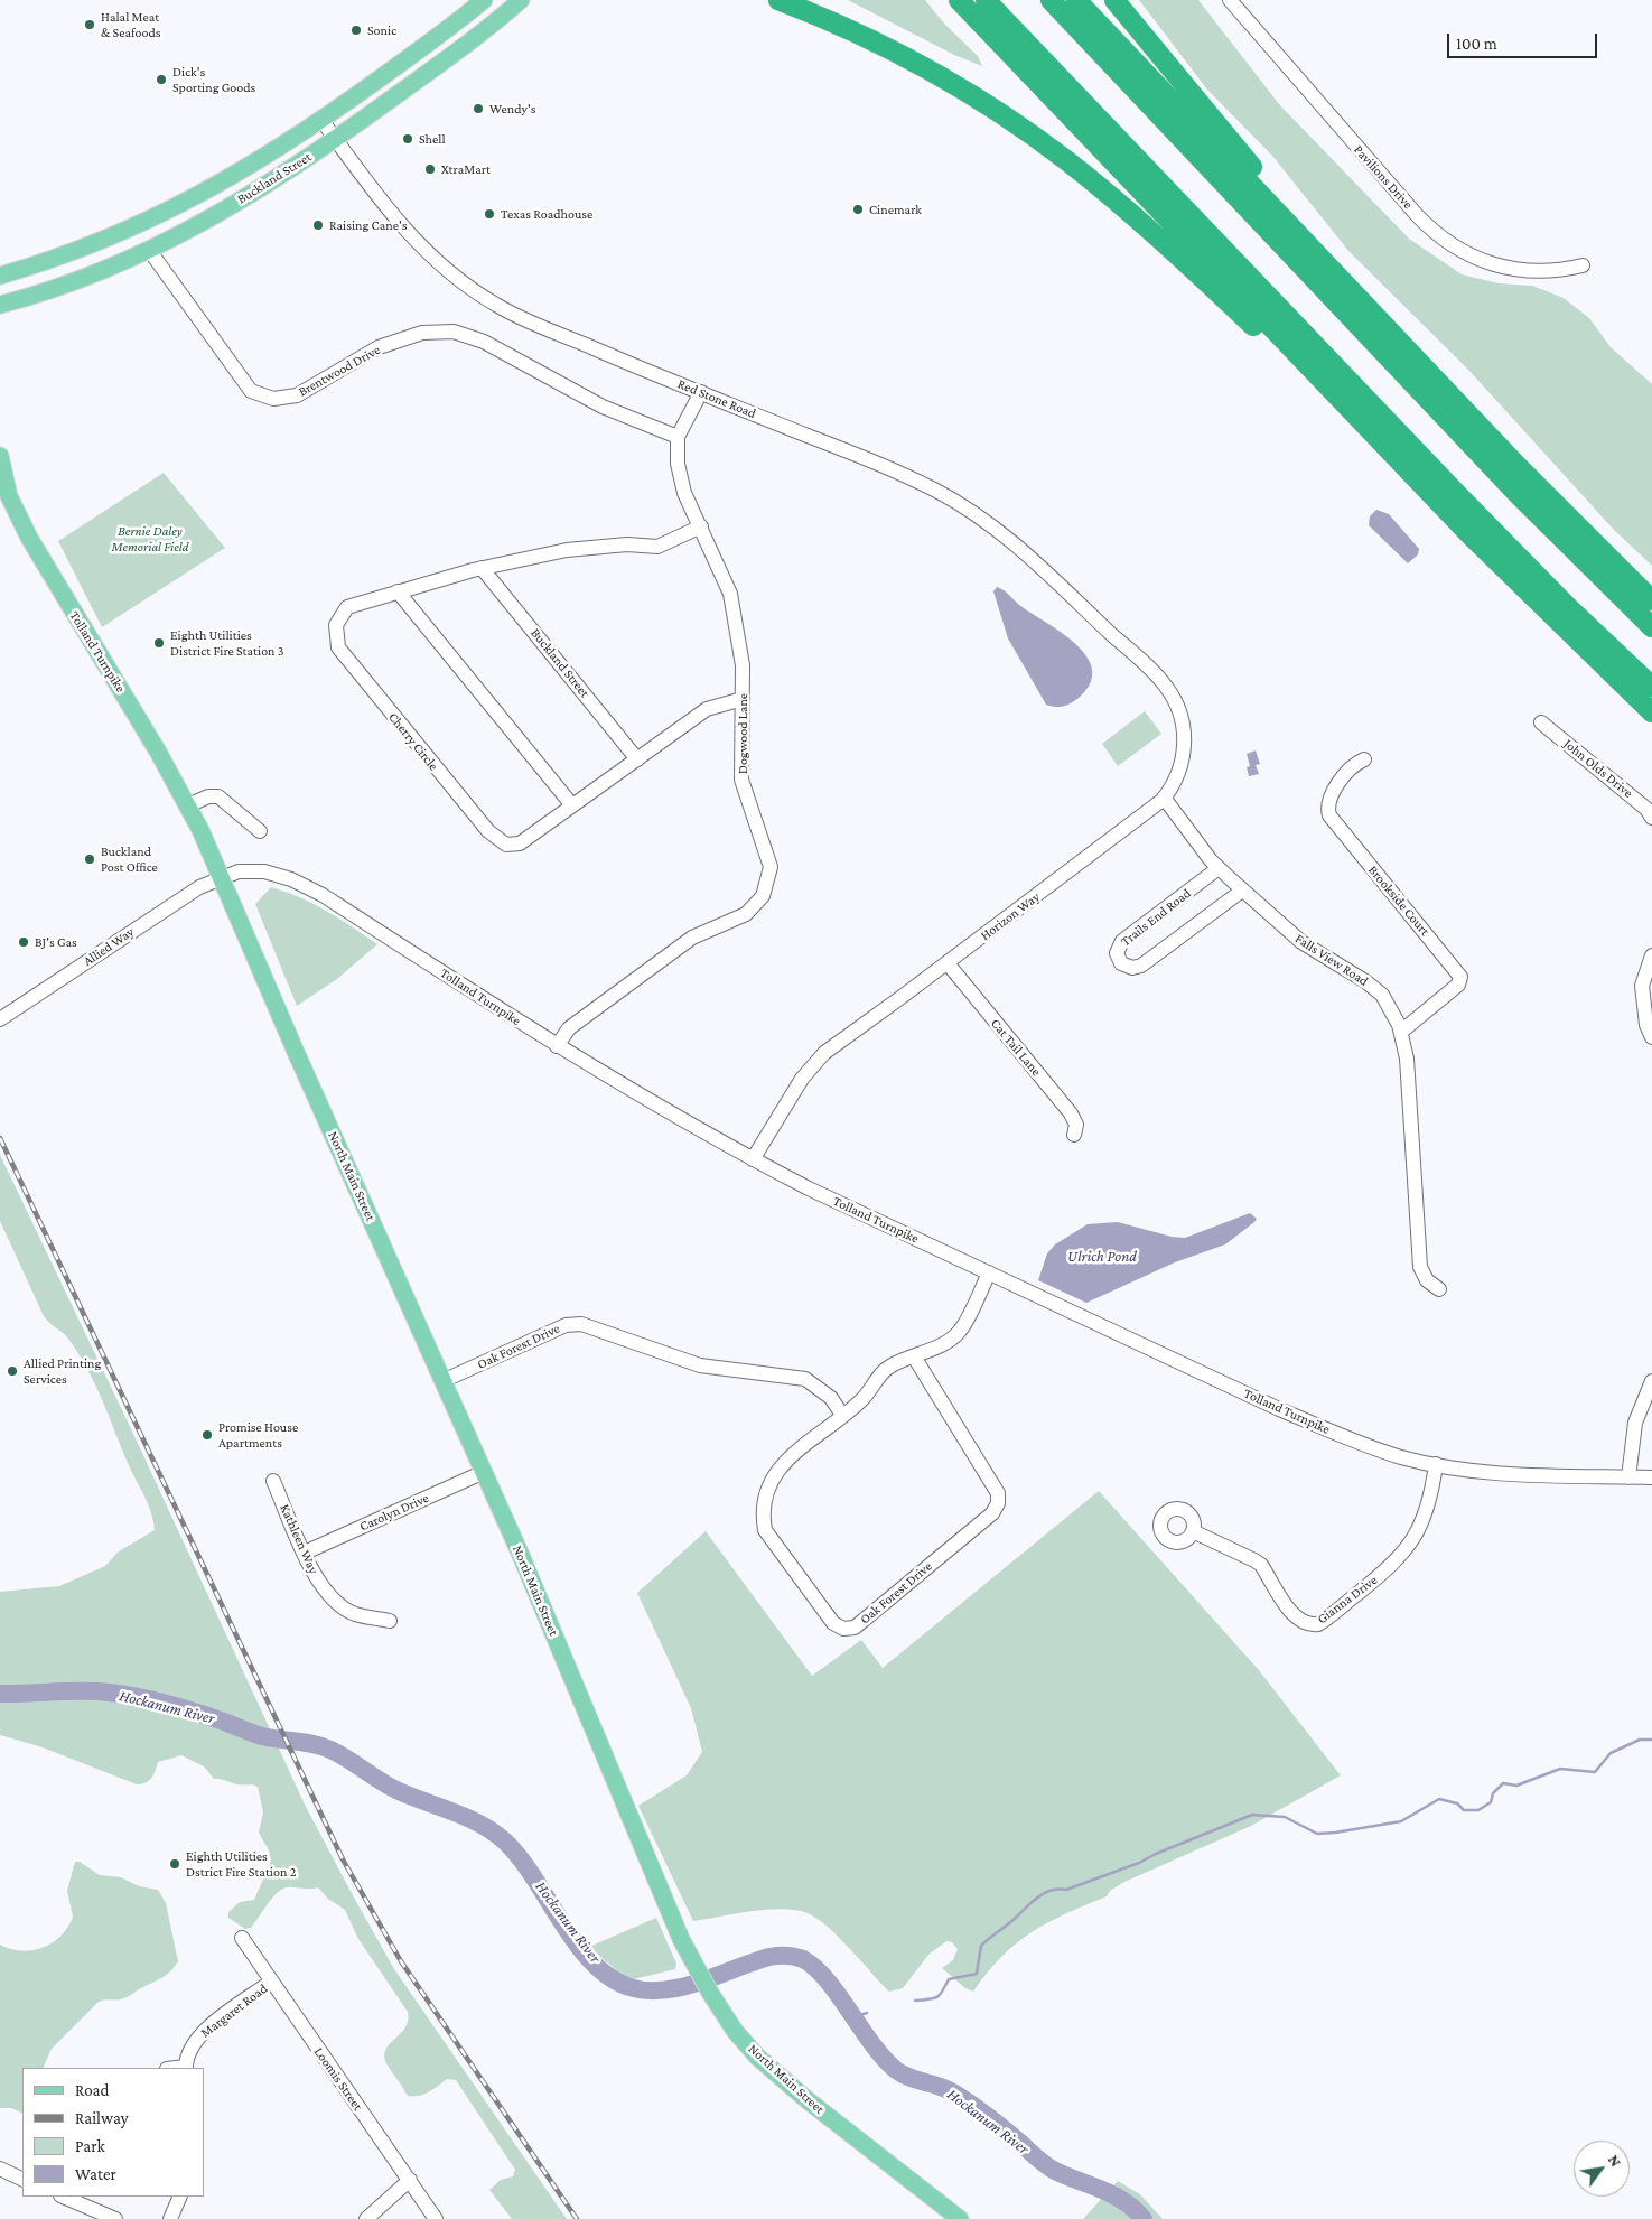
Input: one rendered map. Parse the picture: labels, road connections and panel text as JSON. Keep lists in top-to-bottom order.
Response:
{
  "streets": {
    "main road": ["Buckland Street", "Tolland Turnpike", "North Main Street"],
    "street": [
      "Pavilions Drive",
      "Brentwood Drive",
      "Red Stone Road",
      "Dogwood Lane",
      "Cherry Circle",
      "John Olds Drive",
      "Brookside Court",
      "Horizon Way",
      "Trails End Road",
      "Allied Way",
      "Falls View Road",
      "Cat Tail Lane",
      "Oak Forest Drive",
      "Carolyn Drive",
      "Kathleen Way",
      "Gianna Drive",
      "Margaret Road",
      "Loomis Street"
    ]
  },
  "crossings": [
    ["Buckland Street", "Brentwood Drive"],
    ["Buckland Street", "Red Stone Road"],
    ["Buckland Street", "Cherry Circle"],
    ["Brentwood Drive", "Dogwood Lane"],
    ["Red Stone Road", "Dogwood Lane"],
    ["Red Stone Road", "Horizon Way"],
    ["Tolland Turnpike", "Dogwood Lane"],
    ["Tolland Turnpike", "Horizon Way"],
    ["Tolland Turnpike", "Allied Way"],
    ["Tolland Turnpike", "North Main Street"],
    ["Tolland Turnpike", "Oak Forest Drive"],
    ["Tolland Turnpike", "Gianna Drive"],
    ["Dogwood Lane", "Cherry Circle"],
    ["Brookside Court", "Falls View Road"],
    ["Horizon Way", "Falls View Road"],
    ["Horizon Way", "Cat Tail Lane"],
    ["Trails End Road", "Falls View Road"],
    ["Allied Way", "North Main Street"],
    ["North Main Street", "Oak Forest Drive"],
    ["North Main Street", "Carolyn Drive"],
    ["Carolyn Drive", "Kathleen Way"],
    ["Margaret Road", "Loomis Street"]
  ],
  "water": ["Ulrich Pond", "Hockanum River"],
  "parks": ["Bernie Daley Memorial Field"],
  "places": [
    "Halal Meat & Seafoods",
    "Sonic",
    "Dick's Sporting Goods",
    "Wendy's",
    "Shell",
    "XtraMart",
    "Cinemark",
    "Texas Roadhouse",
    "Raising Cane's",
    "Eighth Utilities District Fire Station 3",
    "Buckland Post Office",
    "BJ's Gas",
    "Allied Printing Services",
    "Promise House Apartments",
    "Eighth Utilities Dstrict Fire Station 2"
  ],
  "legend": [
    "Road",
    "Railway",
    "Park",
    "Water"
  ],
  "scale_bar": "100 m",
  "north": "top right"
}
